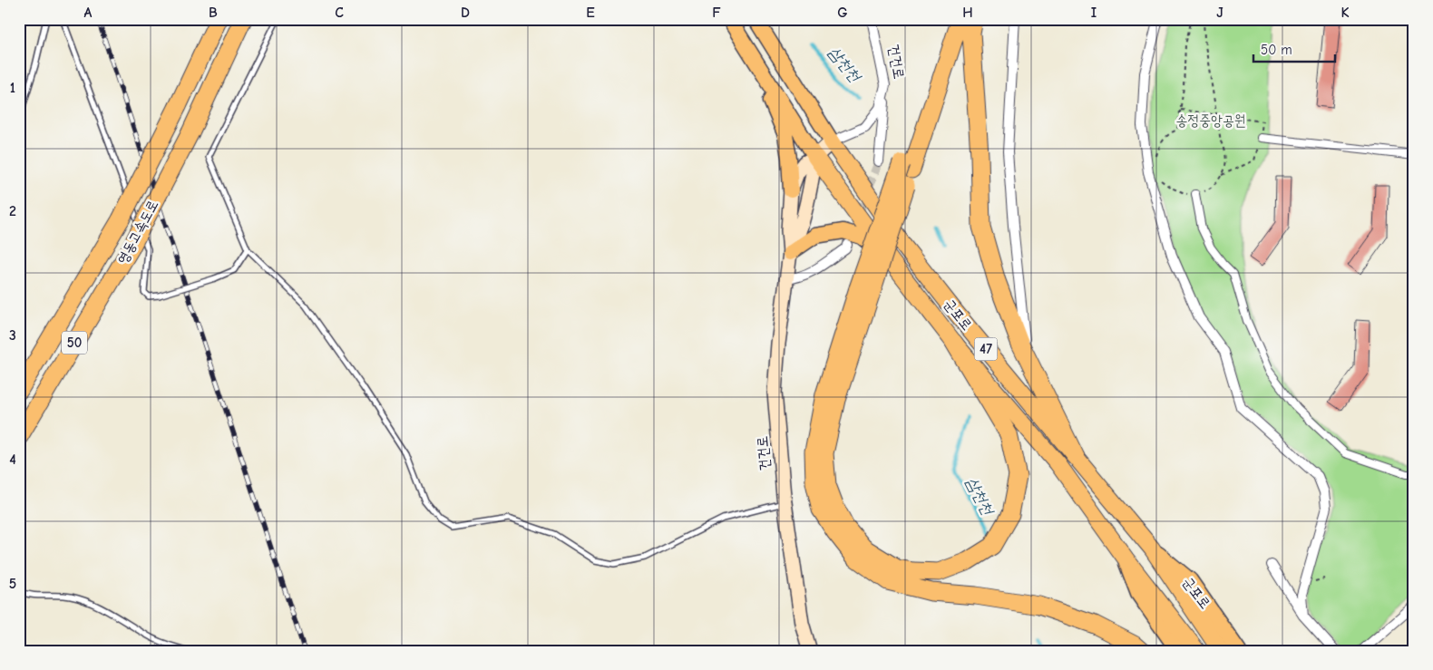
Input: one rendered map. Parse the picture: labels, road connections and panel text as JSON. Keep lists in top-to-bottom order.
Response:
{
  "streets": {
    "highway": [
      "영동고속도로",
      "군포로",
      "50",
      "47"
    ],
    "main road": ["건건로"]
  },
  "crossings": [
    ["건건로", "군포로"],
    ["군포로", "47"]
  ],
  "water": ["삼천천"],
  "parks": ["송정중앙공원"],
  "scale_bar": "50 m",
  "grid": {
    "columns": [
      "A",
      "B",
      "C",
      "D",
      "E",
      "F",
      "G",
      "H",
      "I",
      "J",
      "K"
    ],
    "rows": [
      "1",
      "2",
      "3",
      "4",
      "5"
    ]
  }
}
